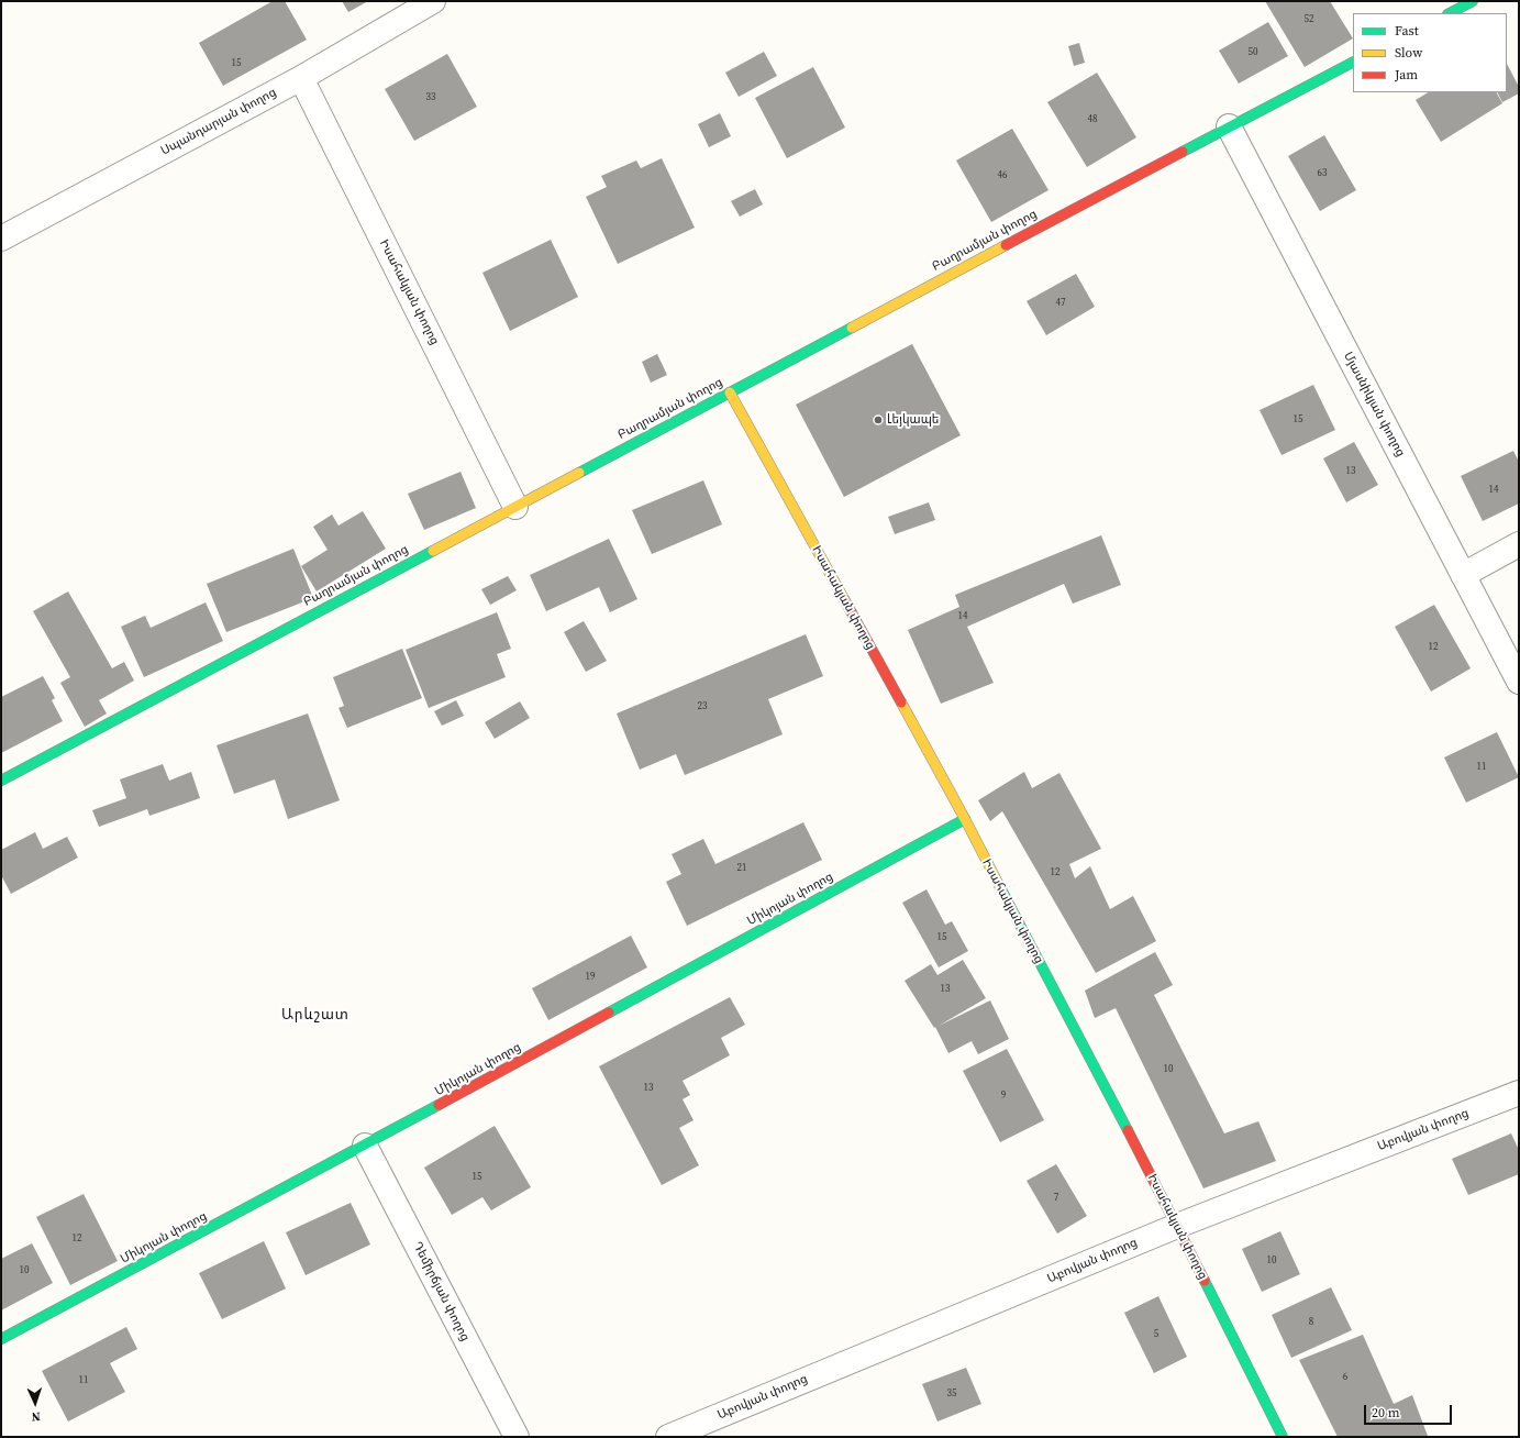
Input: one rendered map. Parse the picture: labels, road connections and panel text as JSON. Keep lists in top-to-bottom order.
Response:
{
  "streets": {
    "street": [
      "Սպանդարյան փողոց",
      "Բաղրամյան փողոց",
      "Իսահակյան փողոց",
      "Մյասնիկյան փողոց",
      "Միկոյան փողոց",
      "Աբովյան փողոց",
      "Դեմիրճյան փողոց"
    ]
  },
  "crossings": [
    ["Սպանդարյան փողոց", "Իսահակյան փողոց"],
    ["Բաղրամյան փողոց", "Իսահակյան փողոց"],
    ["Բաղրամյան փողոց", "Մյասնիկյան փողոց"],
    ["Իսահակյան փողոց", "Միկոյան փողոց"],
    ["Իսահակյան փողոց", "Աբովյան փողոց"],
    ["Միկոյան փողոց", "Դեմիրճյան փողոց"]
  ],
  "districts": ["Արևշատ"],
  "places": ["Լեյկապե"],
  "house_numbers": [
    "52",
    "50",
    "15",
    "33",
    "48",
    "63",
    "46",
    "47",
    "15",
    "13",
    "14",
    "14",
    "12",
    "23",
    "11",
    "21",
    "12",
    "15",
    "19",
    "13",
    "10",
    "13",
    "9",
    "15",
    "7",
    "12",
    "10",
    "10",
    "8",
    "5",
    "6",
    "11",
    "35"
  ],
  "legend": ["Fast", "Slow", "Jam"],
  "scale_bar": "20 m",
  "north": "bottom"
}
